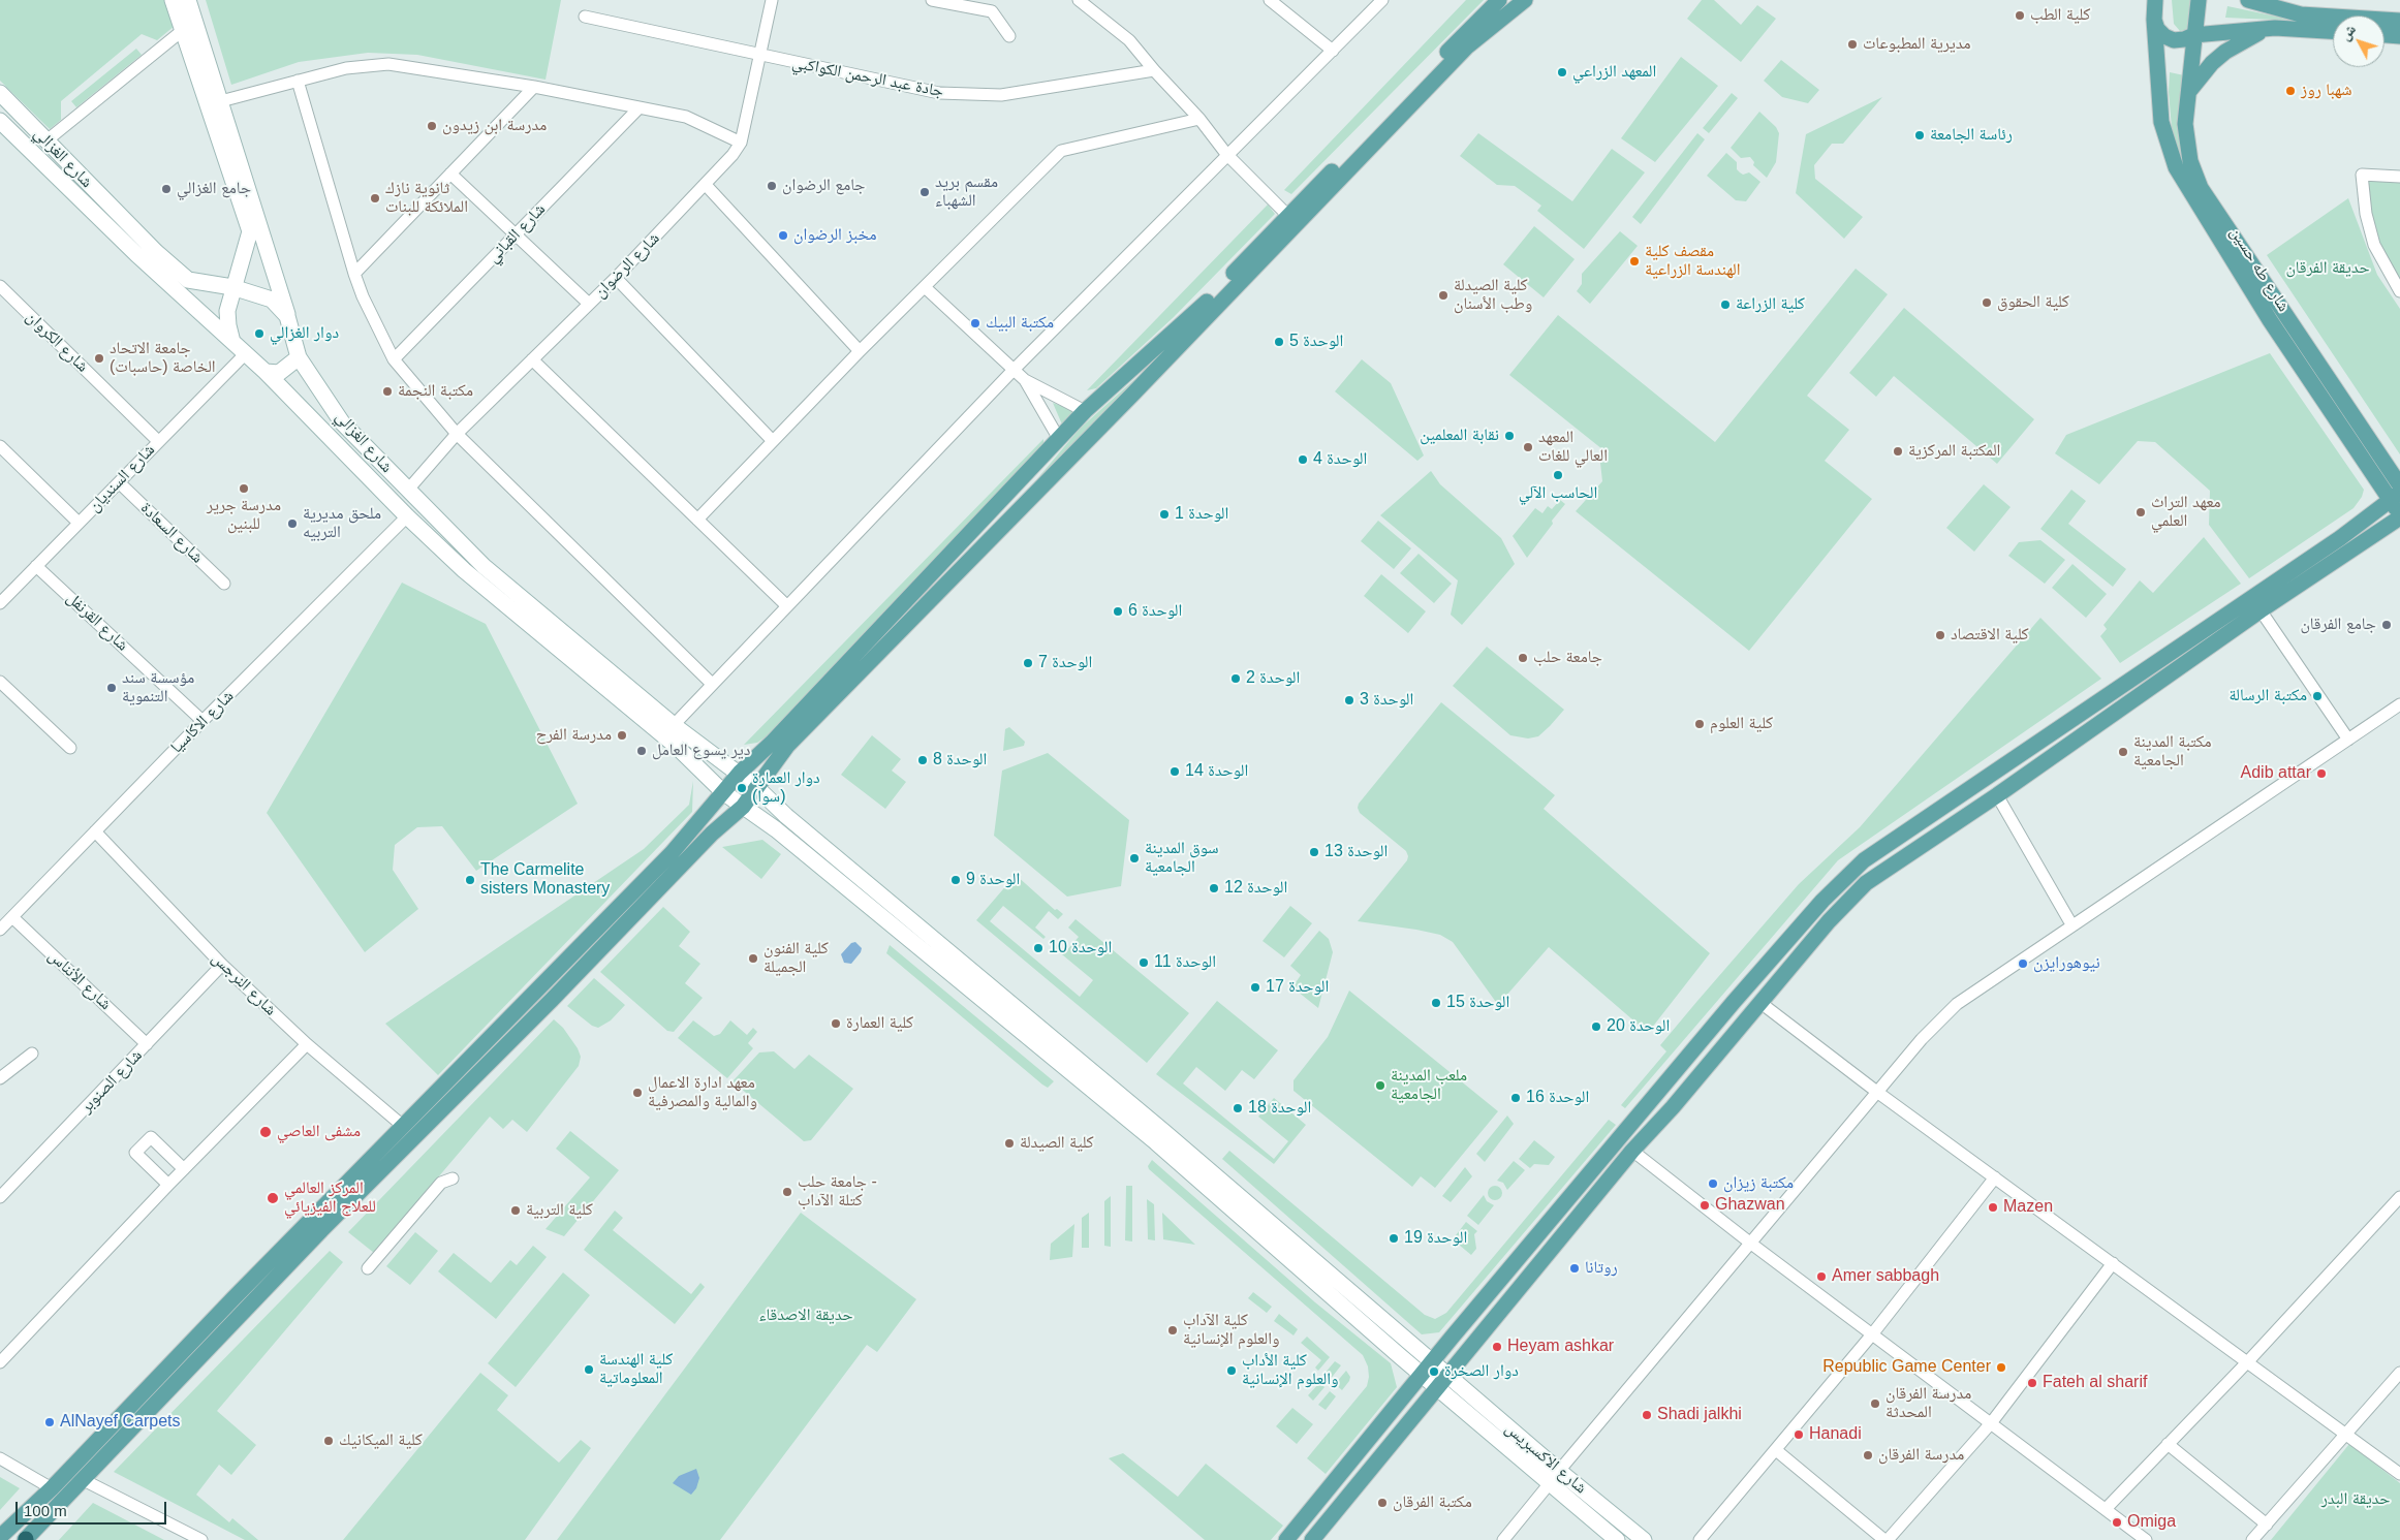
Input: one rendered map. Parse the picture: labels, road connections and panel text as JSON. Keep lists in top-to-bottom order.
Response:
{
  "streets": {
    "main road": ["شارع الغزالي", "شارع طه حسين", "شارع الاكسبريس"],
    "street": [
      "جادة عبد الرحمن الكواكبي",
      "شارع القباني",
      "شارع الرضوان",
      "شارع الكروان",
      "شارع السنديان",
      "شارع السعادة",
      "شارع القرنفل",
      "شارع الاكاسيا",
      "شارع الأنناس",
      "شارع النرجس",
      "شارع الصنوبر"
    ]
  },
  "crossings": [
    ["جادة عبد الرحمن الكواكبي", "شارع الرضوان"],
    ["شارع الغزالي", "شارع الرضوان"],
    ["شارع الغزالي", "شارع السنديان"],
    ["شارع الغزالي", "شارع الاكاسيا"],
    ["شارع الغزالي", "شارع الاكسبريس"],
    ["شارع الكروان", "شارع السنديان"],
    ["شارع السنديان", "شارع السعادة"],
    ["شارع السنديان", "شارع القرنفل"],
    ["شارع القرنفل", "شارع الاكاسيا"],
    ["شارع الاكاسيا", "شارع الأنناس"],
    ["شارع الاكاسيا", "شارع النرجس"],
    ["شارع الأنناس", "شارع الصنوبر"],
    ["شارع النرجس", "شارع الصنوبر"]
  ],
  "parks": ["حديقة الفرقان", "حديقة الاصدقاء", "حديقة البدر"],
  "places": [
    "كلية الطب",
    "مديرية المطبوعات",
    "المعهد الزراعي",
    "شهبا روز",
    "مدرسة ابن زيدون",
    "رئاسة الجامعة",
    "جامع الرضوان",
    "جامع الغزالي",
    "مقسم بريد الشهباء",
    "ثانوية نازك الملائكة للبنات",
    "مخبز الرضوان",
    "مقصف كلية الهندسة الزراعية",
    "كلية الصيدلة وطب الأسنان",
    "كلية الحقوق",
    "كلية الزراعة",
    "مكتبة البيك",
    "دوار الغزالي",
    "الوحدة 5",
    "جامعة الاتحاد الخاصة (حاسبات)",
    "مكتبة النجمة",
    "نقابة المعلمين",
    "المعهد العالي للغات",
    "المكتبة المركزية",
    "الوحدة 4",
    "الحاسب الآلي",
    "مدرسة جرير للبنين",
    "معهد التراث العلمي",
    "الوحدة 1",
    "ملحق مديرية التربيه",
    "الوحدة 6",
    "جامع الفرقان",
    "كلية الاقتصاد",
    "جامعة حلب",
    "الوحدة 7",
    "الوحدة 2",
    "مؤسسة سند التنموية",
    "مكتبة الرسالة",
    "الوحدة 3",
    "كلية العلوم",
    "مدرسة الفرح",
    "دير يسوع العامل",
    "مكتبة المدينة الجامعية",
    "الوحدة 8",
    "الوحدة 14",
    "Adib attar",
    "دوار العمارة (سوا)",
    "الوحدة 13",
    "سوق المدينة الجامعية",
    "The Carmelite sisters Monastery",
    "الوحدة 9",
    "الوحدة 12",
    "الوحدة 10",
    "كلية الفنون الجميلة",
    "الوحدة 11",
    "نيوهورايزن",
    "الوحدة 17",
    "الوحدة 15",
    "كلية العمارة",
    "الوحدة 20",
    "ملعب المدينة الجامعية",
    "معهد ادارة الاعمال والمالية والمصرفية",
    "الوحدة 16",
    "الوحدة 18",
    "مشفى العاصي",
    "كلية الصيدلة",
    "مكتبة زيزان",
    "جامعة حلب - كتلة الآداب",
    "المركز العالمي للعلاج الفيزيائي",
    "Ghazwan",
    "Mazen",
    "كلية التربية",
    "الوحدة 19",
    "روتانا",
    "Amer sabbagh",
    "كلية الآداب والعلوم الإنسانية",
    "Heyam ashkar",
    "Republic Game Center",
    "كلية الهندسة المعلوماتية",
    "كلية الأداب والعلوم الإنسانية",
    "دوار الصخرة",
    "Fateh al sharif",
    "مدرسة الفرقان المحدثة",
    "Shadi jalkhi",
    "AlNayef Carpets",
    "Hanadi",
    "كلية الميكانيك",
    "مدرسة الفرقان",
    "مكتبة الفرقان",
    "Omiga"
  ],
  "scale_bar": "100 m",
  "north": "top left"
}
